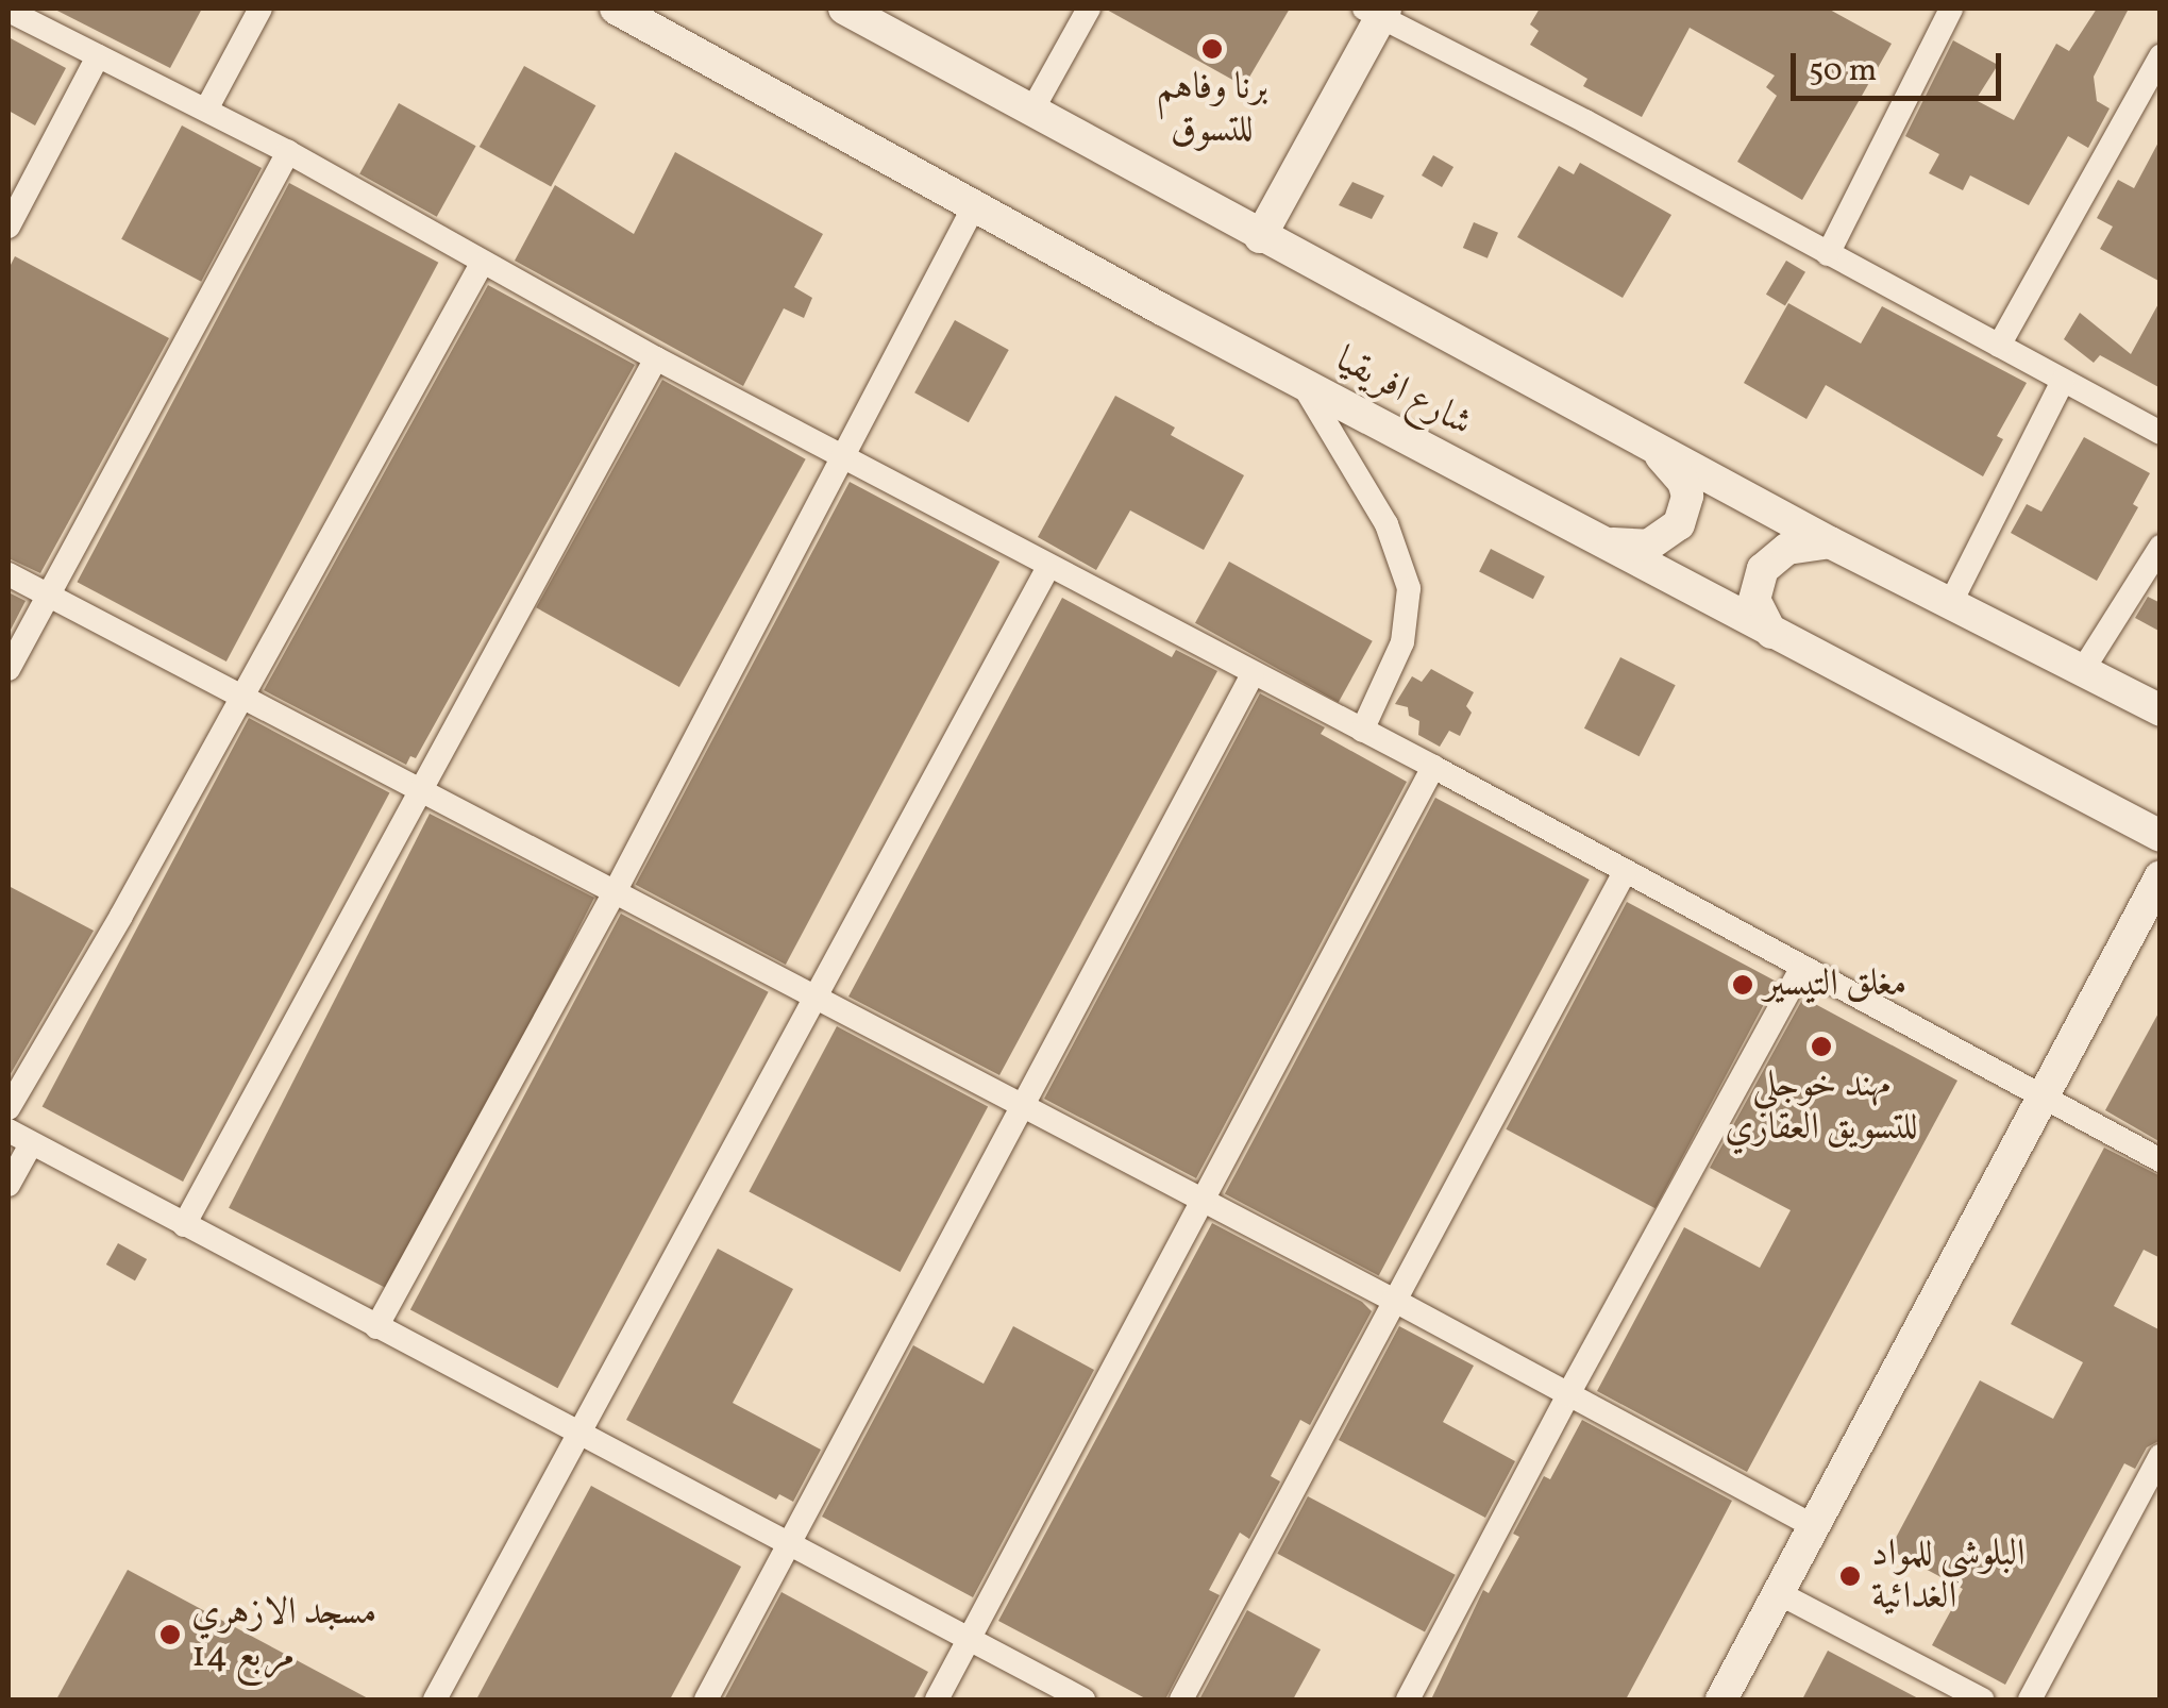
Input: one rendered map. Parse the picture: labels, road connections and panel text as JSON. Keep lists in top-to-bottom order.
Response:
{
  "streets": {
    "street": ["شارع افريقيا"]
  },
  "places": [
    "برنا وفاهم للتسوق",
    "مغلق التيسير",
    "مهند خوجلي للتسويق العقاري",
    "البلوشي للمواد الغدائية",
    "مسجد الازهري مربع 14"
  ],
  "scale_bar": "50 m"
}
